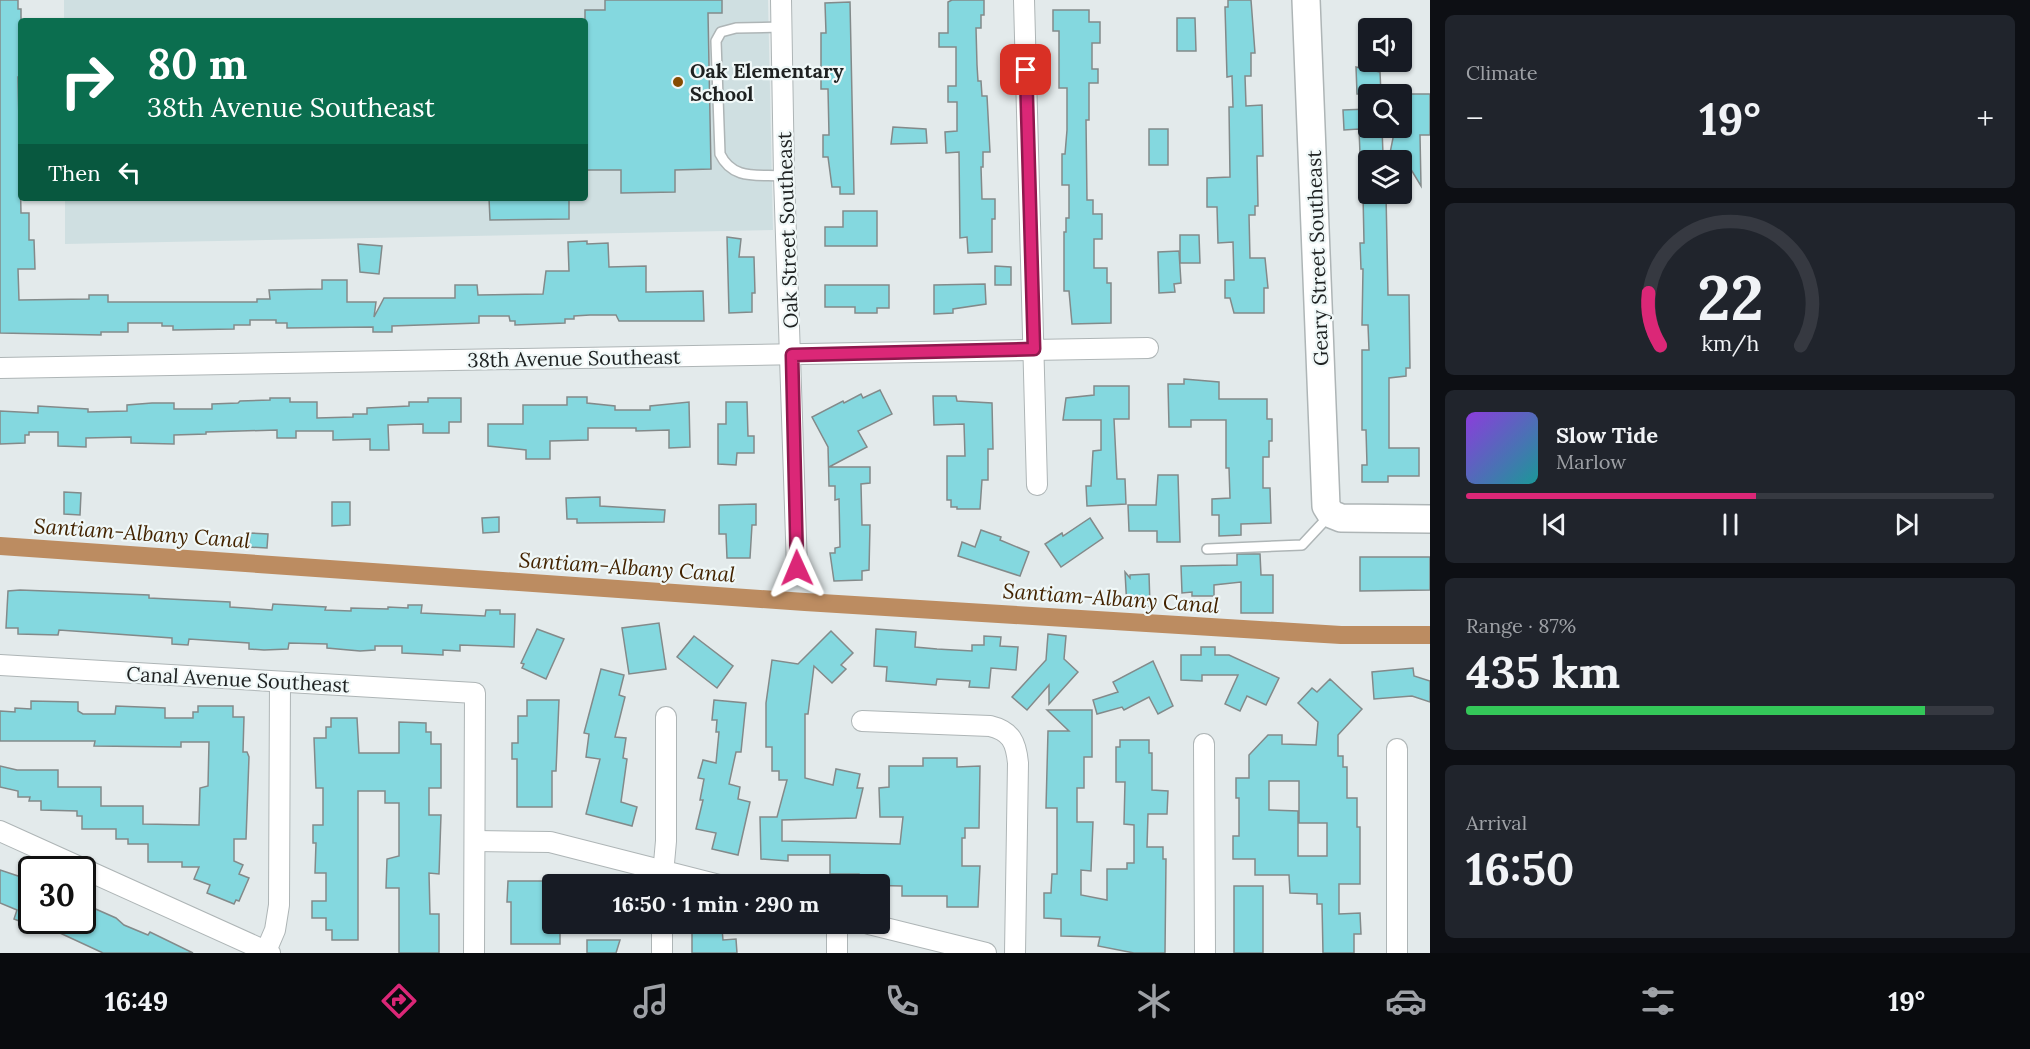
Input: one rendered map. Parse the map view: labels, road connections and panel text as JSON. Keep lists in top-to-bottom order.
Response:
{
  "streets": {
    "street": [
      "Oak Street Southeast",
      "Geary Street Southeast",
      "38th Avenue Southeast",
      "Canal Avenue Southeast"
    ]
  },
  "crossings": [
    ["Oak Street Southeast", "38th Avenue Southeast"]
  ],
  "water": ["Santiam-Albany Canal"],
  "places": ["Oak Elementary School"],
  "page": {
    "tile": [
      "Climate",
      ["Range · 87%", "435 km"],
      ["Arrival", "16:50"]
    ],
    "turn": ["80 m", "38th Avenue Southeast"],
    "heat": ["−", "19°", "+"],
    "then": "Then",
    "song": ["Slow Tide", "Marlow"],
    "limit": "30",
    "trip": "16:50 · 1 min · 290 m",
    "tabs": ["16:49", "19°"],
    "gauge": ["22", "km/h"]
  }
}
